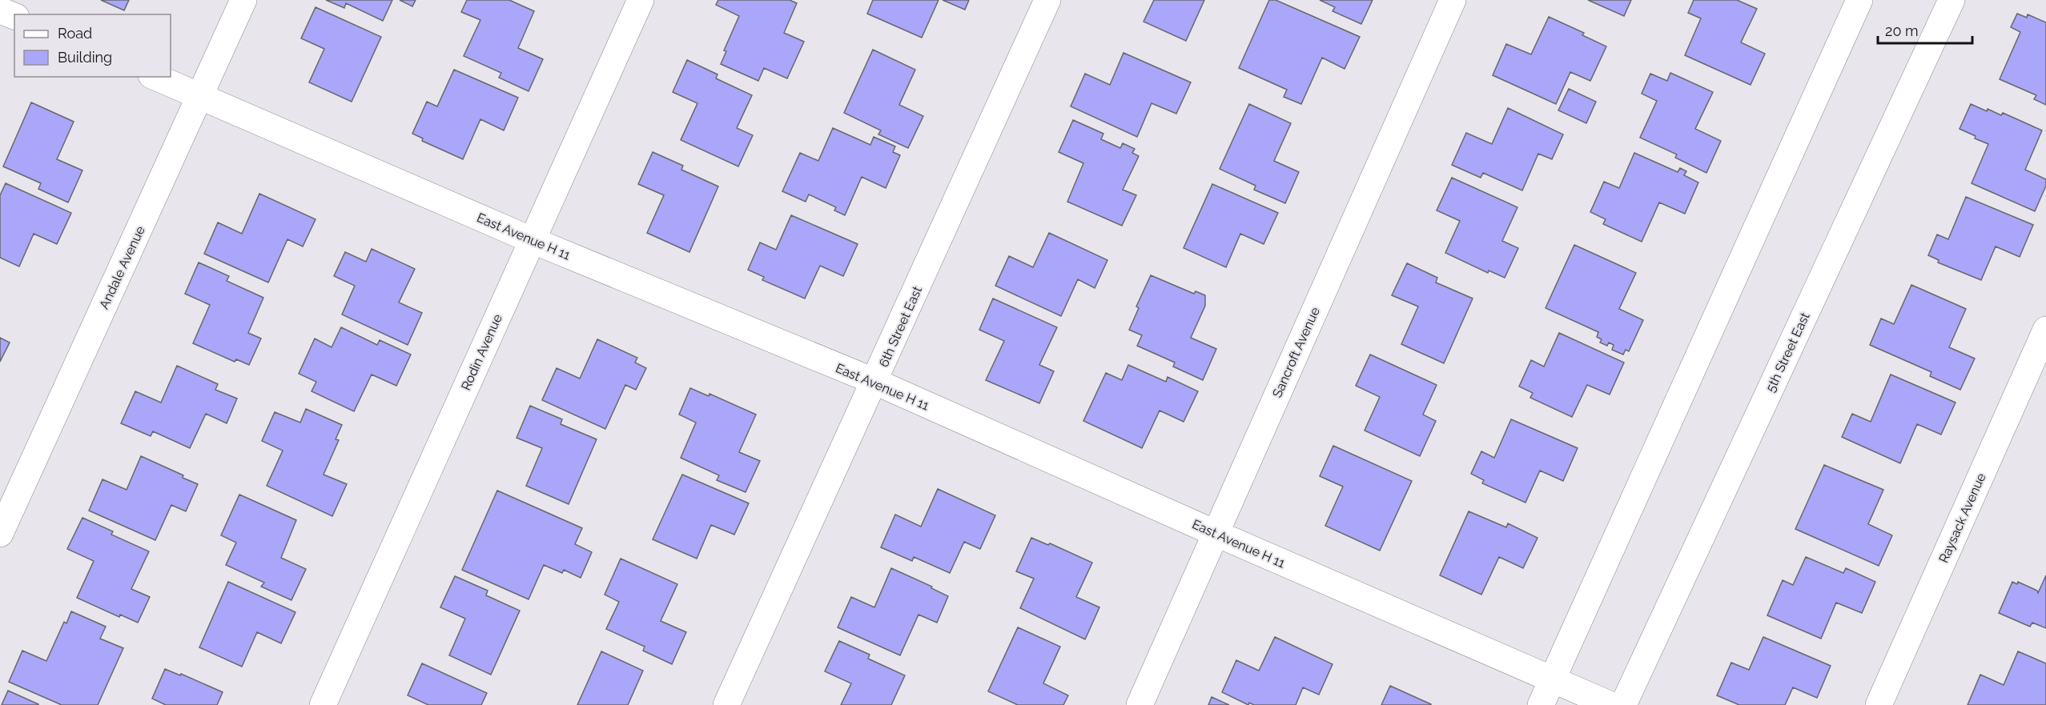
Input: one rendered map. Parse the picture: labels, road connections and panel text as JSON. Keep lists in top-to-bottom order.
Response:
{
  "streets": {
    "street": [
      "East Avenue H 11",
      "Andale Avenue",
      "6th Street East",
      "Rodin Avenue",
      "Sancroft Avenue",
      "5th Street East",
      "Raysack Avenue"
    ]
  },
  "crossings": [
    ["East Avenue H 11", "Andale Avenue"],
    ["East Avenue H 11", "6th Street East"],
    ["East Avenue H 11", "Rodin Avenue"],
    ["East Avenue H 11", "Sancroft Avenue"]
  ],
  "legend": ["Road", "Building"],
  "scale_bar": "20 m"
}
